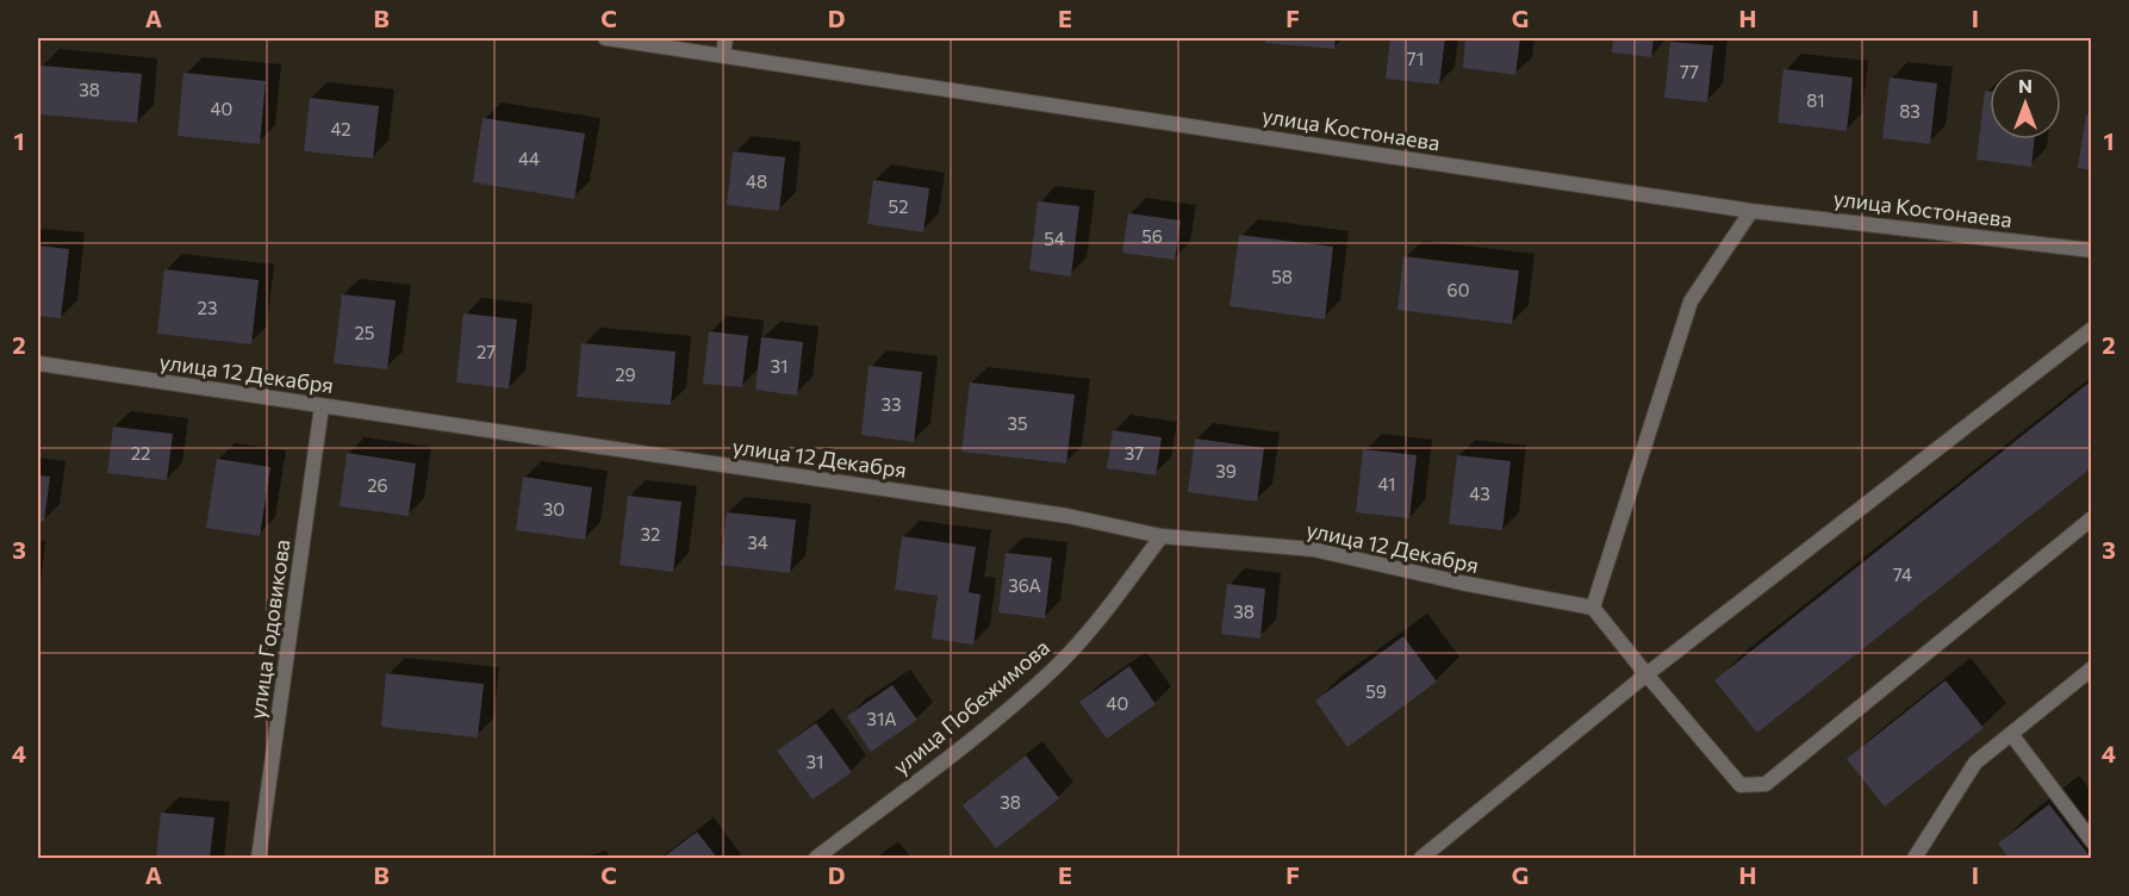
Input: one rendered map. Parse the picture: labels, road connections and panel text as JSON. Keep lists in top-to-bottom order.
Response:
{
  "streets": {
    "street": [
      "улица Костонаева",
      "улица 12 Декабря",
      "улица Годовикова",
      "улица Побежимова"
    ]
  },
  "crossings": [
    ["улица 12 Декабря", "улица Годовикова"],
    ["улица 12 Декабря", "улица Побежимова"]
  ],
  "house_numbers": [
    "71",
    "77",
    "38",
    "81",
    "40",
    "83",
    "42",
    "44",
    "48",
    "52",
    "56",
    "54",
    "58",
    "60",
    "23",
    "25",
    "27",
    "31",
    "29",
    "33",
    "35",
    "22",
    "37",
    "39",
    "41",
    "26",
    "43",
    "30",
    "32",
    "34",
    "74",
    "36А",
    "38",
    "59",
    "40",
    "31А",
    "31",
    "38"
  ],
  "north": "top",
  "grid": {
    "columns": [
      "A",
      "B",
      "C",
      "D",
      "E",
      "F",
      "G",
      "H",
      "I"
    ],
    "rows": [
      "1",
      "2",
      "3",
      "4"
    ]
  }
}
